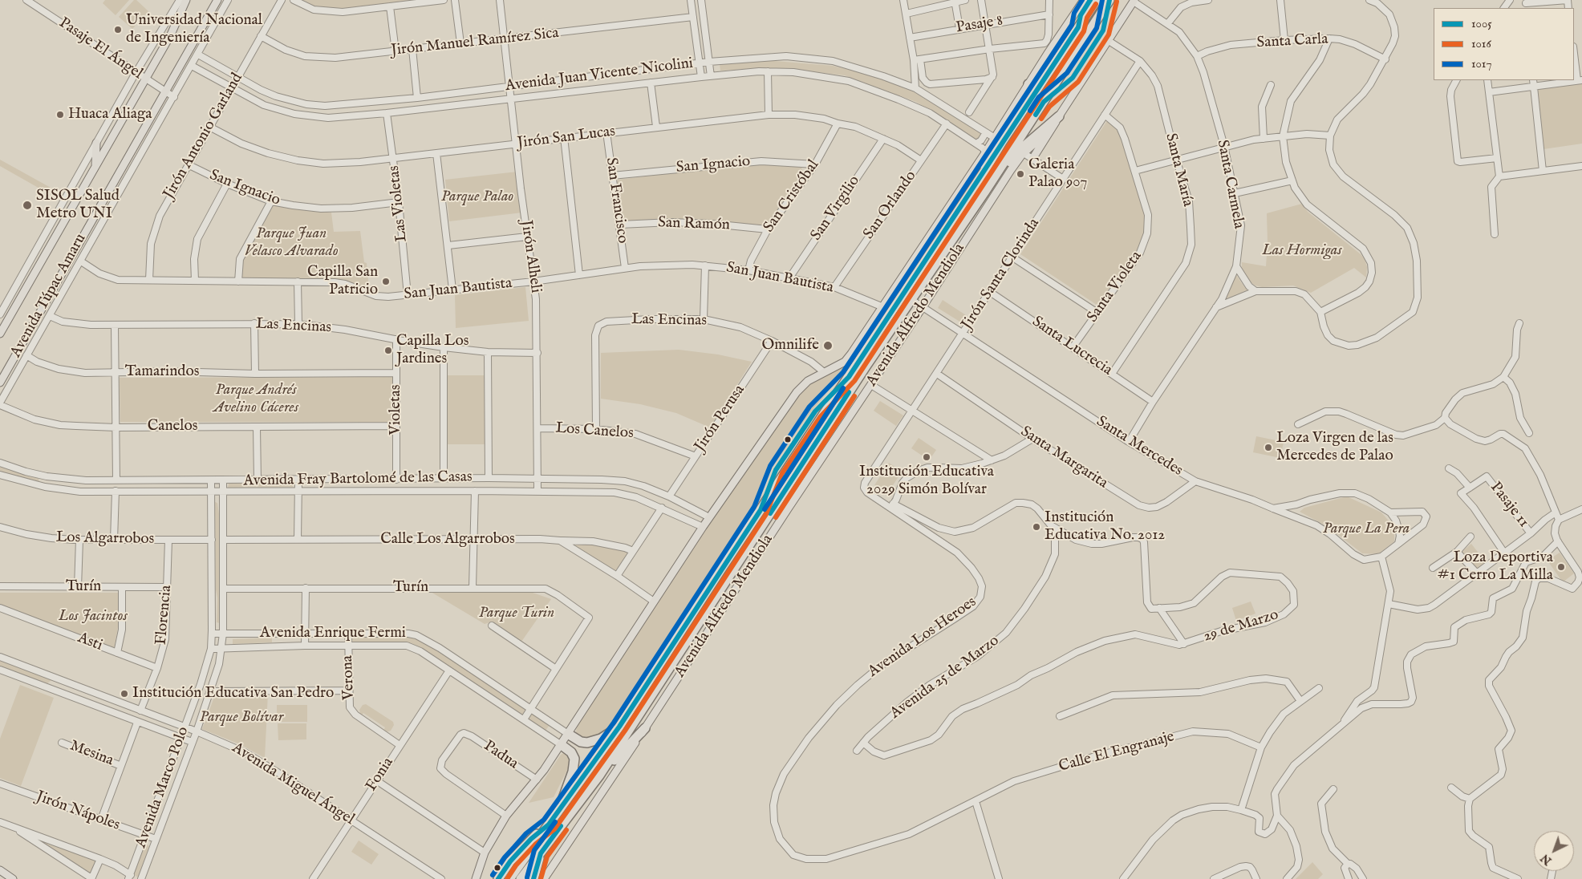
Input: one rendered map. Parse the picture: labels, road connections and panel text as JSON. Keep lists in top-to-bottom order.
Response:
{
  "streets": {
    "main road": ["Avenida Túpac Amaru", "Avenida Alfredo Mendiola"],
    "street": [
      "Pasaje 8",
      "Santa Carla",
      "Jirón Manuel Ramírez Sica",
      "Pasaje El Ángel",
      "Avenida Juan Vicente Nicolini",
      "Jirón Antonio Garland",
      "Jirón San Lucas",
      "San Ignacio",
      "Santa María",
      "Santa Carmela",
      "San Cristóbal",
      "San Francisco",
      "Las Violetas",
      "San Orlando",
      "San Virgilio",
      "San Ramón",
      "Jirón Alheli",
      "Jirón Santa Clorinda",
      "San Juan Bautista",
      "Santa Violeta",
      "Las Encinas",
      "Santa Lucrecia",
      "Tamarindos",
      "Violetas",
      "Jirón Perusa",
      "Canelos",
      "Los Canelos",
      "Santa Mercedes",
      "Santa Margarita",
      "Avenida Fray Bartolomé de las Casas",
      "Pasaje 11",
      "Los Algarrobos",
      "Calle Los Algarrobos",
      "Turín",
      "Florencia",
      "29 de Marzo",
      "Avenida Enrique Fermi",
      "Avenida Los Heroes",
      "Asti",
      "Verona",
      "Avenida 25 de Marzo",
      "Calle El Engranaje",
      "Mesina",
      "Padua",
      "Fonia",
      "Avenida Miguel Ángel",
      "Avenida Marco Polo",
      "Jirón Nápoles"
    ]
  },
  "crossings": [
    ["Santa Carla", "Santa Carmela"],
    ["Jirón Manuel Ramírez Sica", "Jirón Antonio Garland"],
    ["Jirón Manuel Ramírez Sica", "Jirón Alheli"],
    ["Pasaje El Ángel", "Avenida Túpac Amaru"],
    ["Avenida Juan Vicente Nicolini", "Jirón Antonio Garland"],
    ["Avenida Juan Vicente Nicolini", "Las Violetas"],
    ["Avenida Juan Vicente Nicolini", "San Orlando"],
    ["Avenida Juan Vicente Nicolini", "Jirón Alheli"],
    ["Avenida Juan Vicente Nicolini", "Avenida Alfredo Mendiola"],
    ["Jirón Antonio Garland", "Jirón San Lucas"],
    ["Jirón Antonio Garland", "San Ignacio"],
    ["Jirón Antonio Garland", "San Juan Bautista"],
    ["Jirón San Lucas", "San Cristóbal"],
    ["Jirón San Lucas", "San Francisco"],
    ["Jirón San Lucas", "Las Violetas"],
    ["Jirón San Lucas", "San Orlando"],
    ["Jirón San Lucas", "San Virgilio"],
    ["Jirón San Lucas", "Jirón Alheli"],
    ["San Ignacio", "San Cristóbal"],
    ["San Ignacio", "San Francisco"],
    ["San Ignacio", "Las Violetas"],
    ["Santa María", "Jirón Santa Clorinda"],
    ["Santa María", "Santa Lucrecia"],
    ["Santa Carmela", "Santa Lucrecia"],
    ["Santa Carmela", "Santa Mercedes"],
    ["San Cristóbal", "San Ramón"],
    ["San Cristóbal", "San Juan Bautista"],
    ["San Francisco", "San Ramón"],
    ["San Francisco", "San Juan Bautista"],
    ["Las Violetas", "San Juan Bautista"],
    ["San Orlando", "San Juan Bautista"],
    ["San Virgilio", "San Juan Bautista"],
    ["Jirón Alheli", "San Juan Bautista"],
    ["Jirón Alheli", "Las Encinas"],
    ["Jirón Alheli", "Los Canelos"],
    ["Jirón Alheli", "Avenida Fray Bartolomé de las Casas"],
    ["Jirón Santa Clorinda", "Santa Violeta"],
    ["Jirón Santa Clorinda", "Santa Lucrecia"],
    ["Jirón Santa Clorinda", "Santa Mercedes"],
    ["Jirón Santa Clorinda", "Santa Margarita"],
    ["Jirón Santa Clorinda", "Avenida Los Heroes"],
    ["San Juan Bautista", "Avenida Alfredo Mendiola"],
    ["Santa Violeta", "Santa Lucrecia"],
    ["Avenida Alfredo Mendiola", "Las Encinas"],
    ["Avenida Alfredo Mendiola", "Santa Mercedes"],
    ["Las Encinas", "Violetas"],
    ["Las Encinas", "Jirón Perusa"],
    ["Las Encinas", "Los Canelos"],
    ["Tamarindos", "Violetas"],
    ["Violetas", "Canelos"],
    ["Violetas", "Avenida Fray Bartolomé de las Casas"],
    ["Jirón Perusa", "Los Canelos"],
    ["Jirón Perusa", "Avenida Fray Bartolomé de las Casas"],
    ["Santa Mercedes", "Santa Margarita"],
    ["Avenida Fray Bartolomé de las Casas", "Avenida Marco Polo"],
    ["Los Algarrobos", "Florencia"],
    ["Los Algarrobos", "Avenida Marco Polo"],
    ["Calle Los Algarrobos", "Avenida Marco Polo"],
    ["Turín", "Florencia"],
    ["Turín", "Avenida Marco Polo"],
    ["Florencia", "Asti"],
    ["Florencia", "Avenida Miguel Ángel"],
    ["29 de Marzo", "Avenida 25 de Marzo"],
    ["Avenida Enrique Fermi", "Verona"],
    ["Avenida Enrique Fermi", "Fonia"],
    ["Avenida Enrique Fermi", "Avenida Marco Polo"],
    ["Avenida Los Heroes", "Avenida 25 de Marzo"],
    ["Avenida Los Heroes", "Calle El Engranaje"],
    ["Verona", "Fonia"],
    ["Fonia", "Avenida Miguel Ángel"],
    ["Avenida Miguel Ángel", "Avenida Marco Polo"],
    ["Avenida Marco Polo", "Jirón Nápoles"]
  ],
  "parks": [
    "Parque Palao",
    "Parque Juan Velasco Alvarado",
    "Las Hormigas",
    "Parque Andrés Avelino Cáceres",
    "Parque La Pera",
    "Parque Turin",
    "Los Jacintos",
    "Parque Bolívar"
  ],
  "places": [
    "Universidad Nacional de Ingeniería",
    "Huaca Aliaga",
    "Galeria Palao 907",
    "SISOL Salud Metro UNI",
    "Capilla San Patricio",
    "Omnilife",
    "Capilla Los Jardines",
    "Loza Virgen de las Mercedes de Palao",
    "Institución Educativa 2029 Simón Bolívar",
    "Institución Educativa No. 2012",
    "Loza Deportiva #1 Cerro La Milla",
    "Institución Educativa San Pedro"
  ],
  "lines": ["transit line 1005", "transit line 1017", "transit line 1016"],
  "legend": ["1005", "1016", "1017"],
  "north": "bottom left"
}
